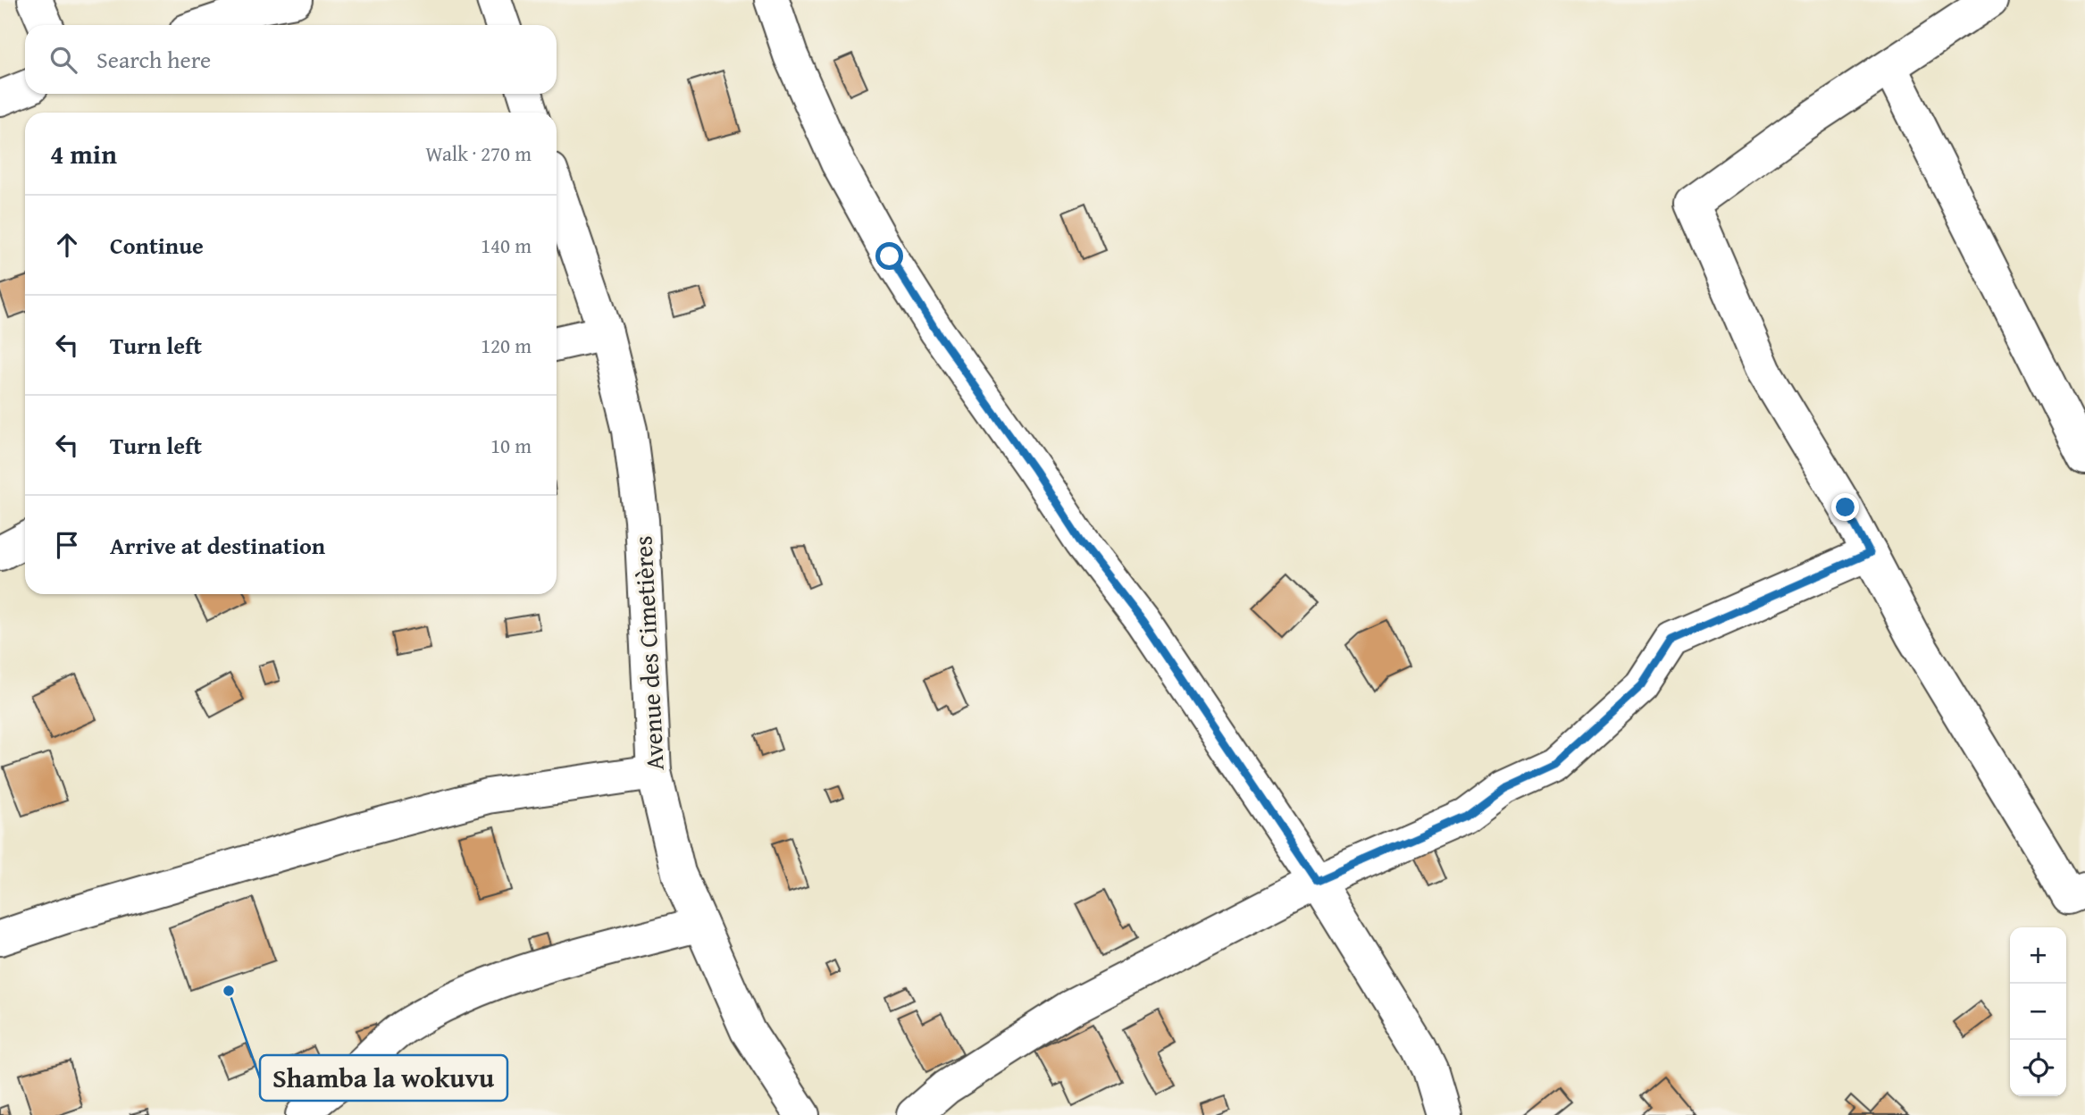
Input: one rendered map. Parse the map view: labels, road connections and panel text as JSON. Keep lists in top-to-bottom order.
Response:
{
  "streets": {
    "street": ["Avenue des Cimetières"]
  },
  "places": ["Shamba la wokuvu"],
  "page": {
    "search": "Search here",
    "heading": ["4 min", "Walk · 270 m"],
    "list": [
      ["Continue", "140 m"],
      ["Turn left", "120 m"],
      ["Turn left", "10 m"],
      "Arrive at destination"
    ],
    "map_buttons": ["+", "−"]
  }
}
